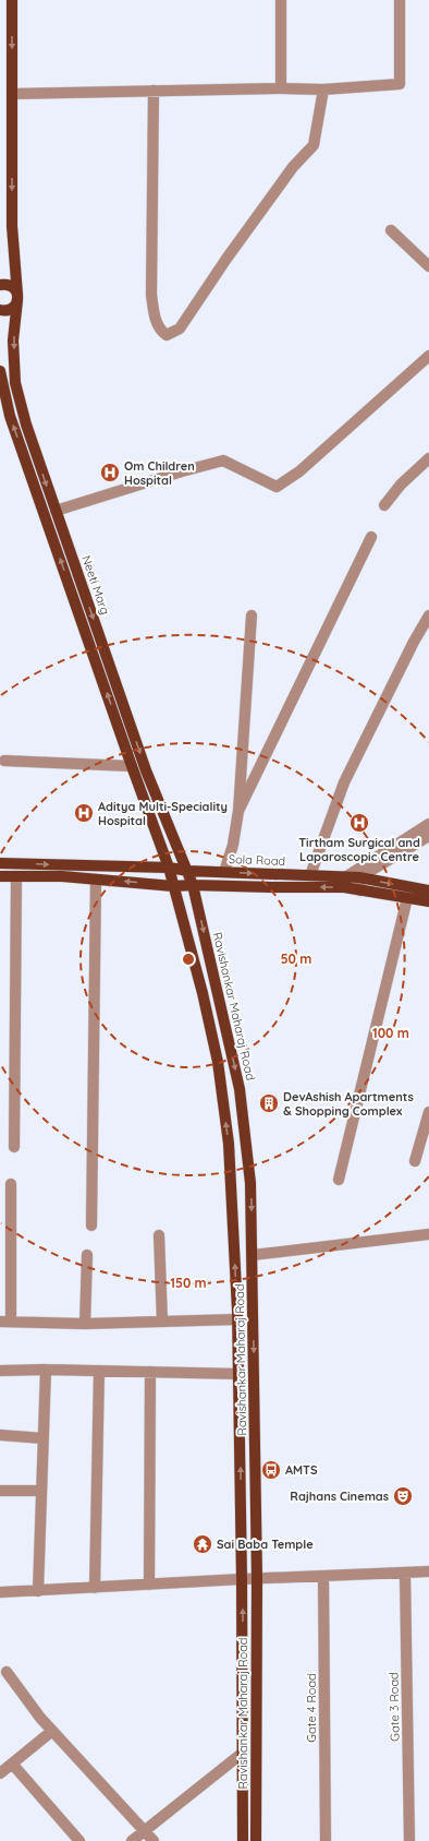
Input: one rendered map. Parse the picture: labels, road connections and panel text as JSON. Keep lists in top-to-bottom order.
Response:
{
  "streets": {
    "main road": ["Neeti Marg", "Sola Road", "Ravishankar Maharaj Road"],
    "street": ["Gate 3 Road", "Gate 4 Road"]
  },
  "crossings": [
    ["Neeti Marg", "Sola Road"],
    ["Neeti Marg", "Ravishankar Maharaj Road"],
    ["Sola Road", "Ravishankar Maharaj Road"]
  ],
  "one_way": ["Neeti Marg"],
  "places": {
    "hospital": ["Om Children Hospital", "Aditya Multi-Speciality Hospital", "Tirtham Surgical and Laparoscopic Centre"],
    "building": ["DevAshish Apartments & Shopping Complex"],
    "bus stop": ["AMTS"],
    "theatre": ["Rajhans Cinemas"],
    "temple": ["Sai Baba Temple"]
  },
  "rings": ["50 m", "100 m", "150 m"]
}
